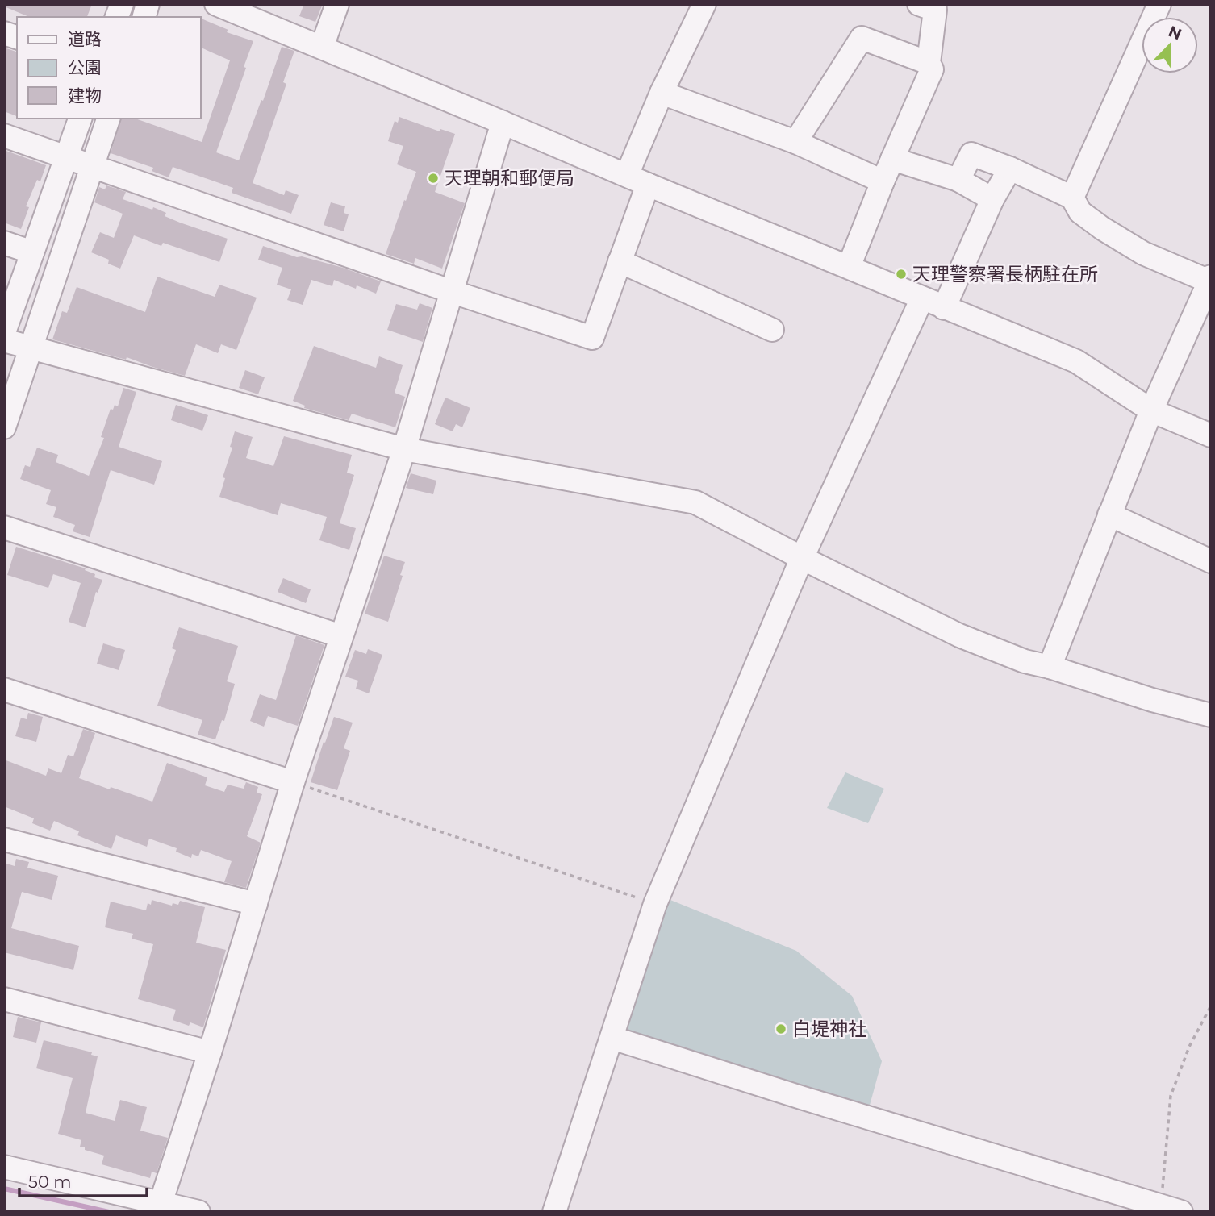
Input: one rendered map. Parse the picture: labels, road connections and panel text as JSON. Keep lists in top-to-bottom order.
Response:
{
  "places": ["天理朝和郵便局", "天理警察署長柄駐在所", "白堤神社"],
  "legend": ["道路", "公園", "建物"],
  "scale_bar": "50 m",
  "north": "top right"
}
